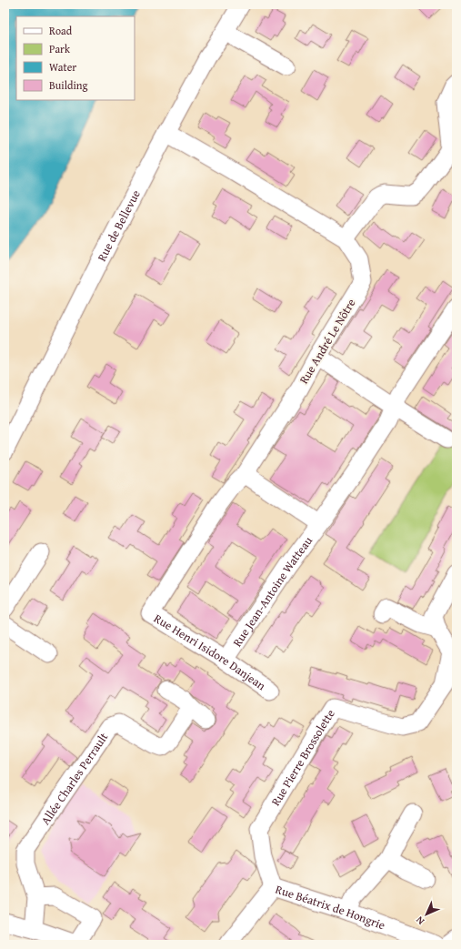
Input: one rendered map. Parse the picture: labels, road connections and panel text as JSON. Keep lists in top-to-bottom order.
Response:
{
  "streets": {
    "street": [
      "Rue de Bellevue",
      "Rue André Le Nôtre",
      "Rue Jean-Antoine Watteau",
      "Rue Henri Isidore Danjean",
      "Rue Pierre Brossolette",
      "Allée Charles Perrault",
      "Rue Béatrix de Hongrie"
    ]
  },
  "crossings": [
    ["Rue de Bellevue", "Rue André Le Nôtre"],
    ["Rue André Le Nôtre", "Rue Jean-Antoine Watteau"],
    ["Rue André Le Nôtre", "Rue Henri Isidore Danjean"],
    ["Rue Jean-Antoine Watteau", "Rue Henri Isidore Danjean"],
    ["Rue Pierre Brossolette", "Rue Béatrix de Hongrie"]
  ],
  "legend": [
    "Road",
    "Park",
    "Water",
    "Building"
  ],
  "north": "bottom left"
}
